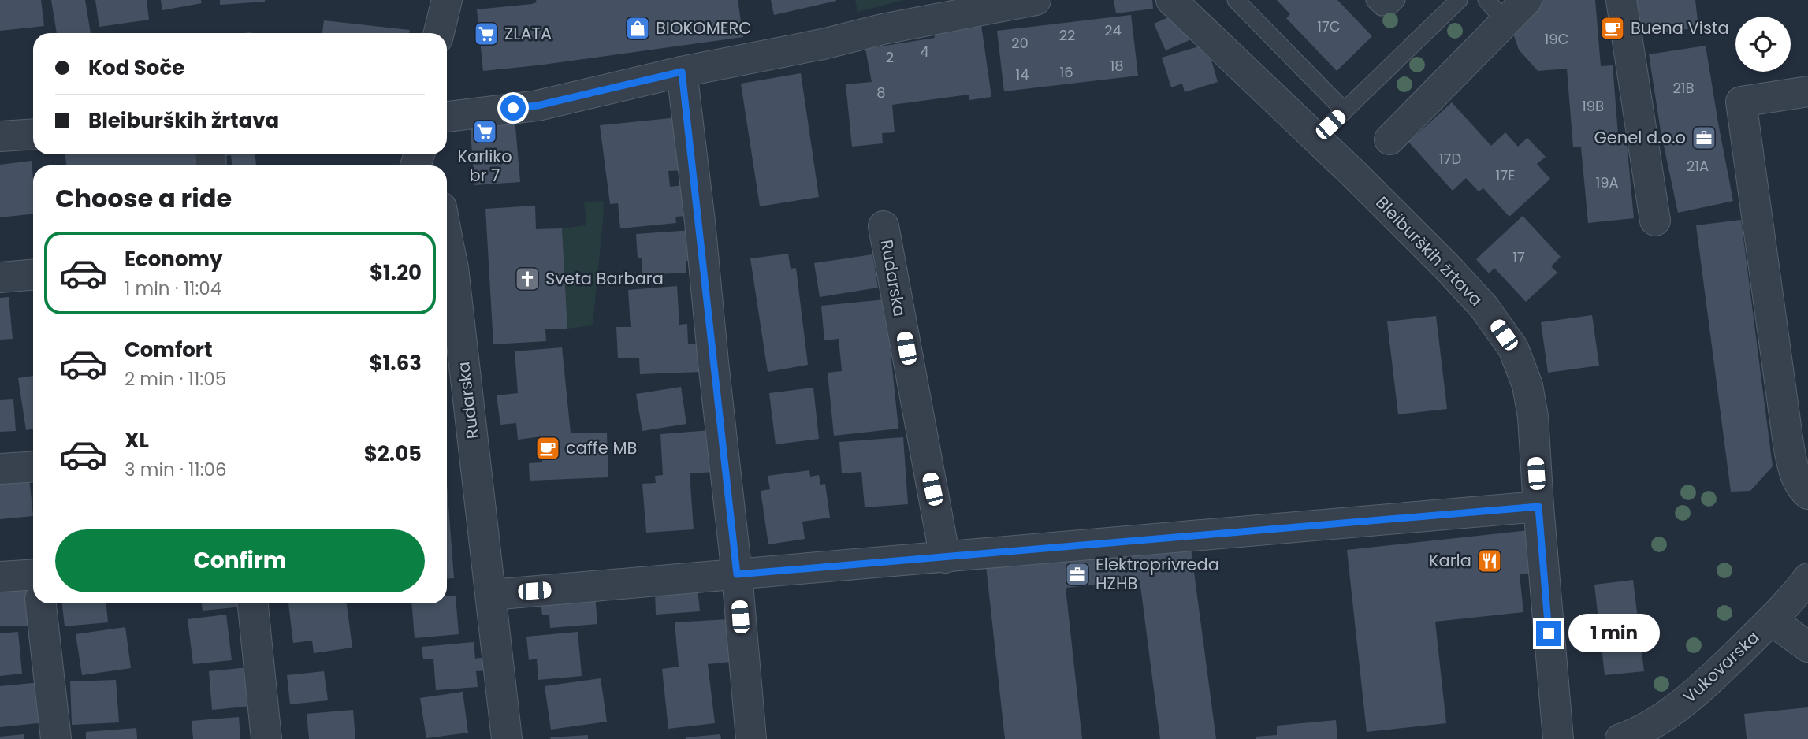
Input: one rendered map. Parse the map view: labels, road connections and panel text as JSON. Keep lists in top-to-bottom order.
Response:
{
  "streets": {
    "street": ["Bleiburških žrtava", "Rudarska", "Vukovarska"]
  },
  "places": {
    "shop": ["BIOKOMERC"],
    "cafe": ["Buena Vista", "caffe MB"],
    "supermarket": ["ZLATA", "Karliko br 7"],
    "office": ["Genel d.o.o", "Elektroprivreda HZHB"],
    "church": ["Sveta Barbara"],
    "restaurant": ["Karla"]
  },
  "house_numbers": [
    "17C",
    "24",
    "22",
    "19C",
    "20",
    "4",
    "2",
    "18",
    "16",
    "14",
    "21B",
    "8",
    "19B",
    "17D",
    "21A",
    "17E",
    "19A",
    "17"
  ],
  "page": {
    "banner": ["Kod Soče", "Bleiburških žrtava"],
    "heading": "Choose a ride",
    "list": [
      {
        "name": "Economy",
        "note": "1 min · 11:04",
        "value": "$1.20"
      },
      {
        "name": "Comfort",
        "note": "2 min · 11:05",
        "value": "$1.63"
      },
      {
        "name": "XL",
        "note": "3 min · 11:06",
        "value": "$2.05"
      }
    ],
    "buttons": "Confirm",
    "bubble": "1 min"
  }
}
